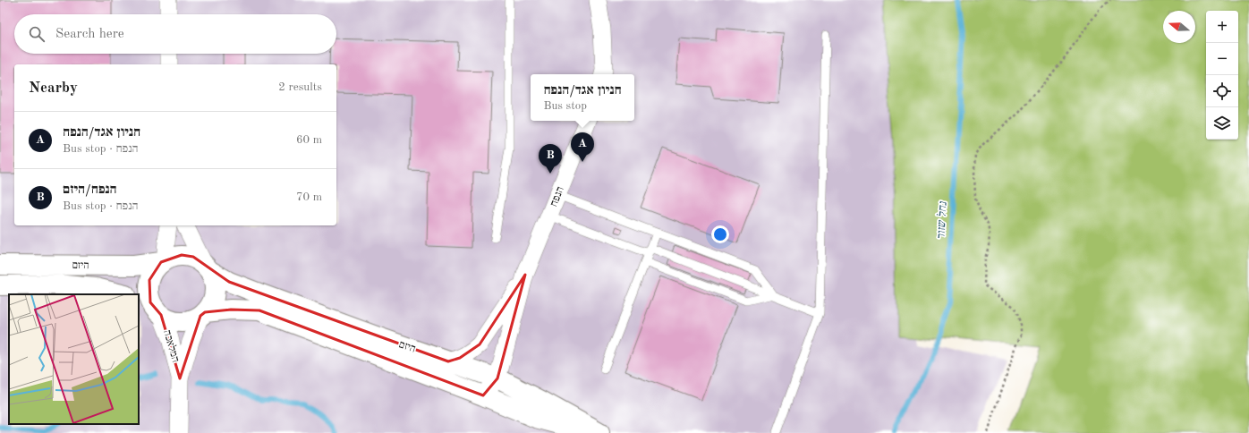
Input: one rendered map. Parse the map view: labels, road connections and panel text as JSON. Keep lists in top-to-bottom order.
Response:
{
  "streets": {
    "street": ["הנפח", "היזם", "המלאכה"]
  },
  "crossings": [
    ["הנפח", "היזם"],
    ["היזם", "המלאכה"]
  ],
  "water": ["נחל שזור"],
  "north": "left",
  "page": {
    "map_buttons": ["+", "−"],
    "search": "Search here",
    "heading": ["Nearby", "2 results"],
    "popup": ["חניון אגד/הנפח", "Bus stop"],
    "list": [
      {
        "mark": "A",
        "name": "חניון אגד/הנפח",
        "note": "Bus stop · הנפח",
        "value": "60 m"
      },
      {
        "mark": "B",
        "name": "הנפח/היזם",
        "note": "Bus stop · הנפח",
        "value": "70 m"
      }
    ],
    "pins": ["A", "B"]
  }
}
